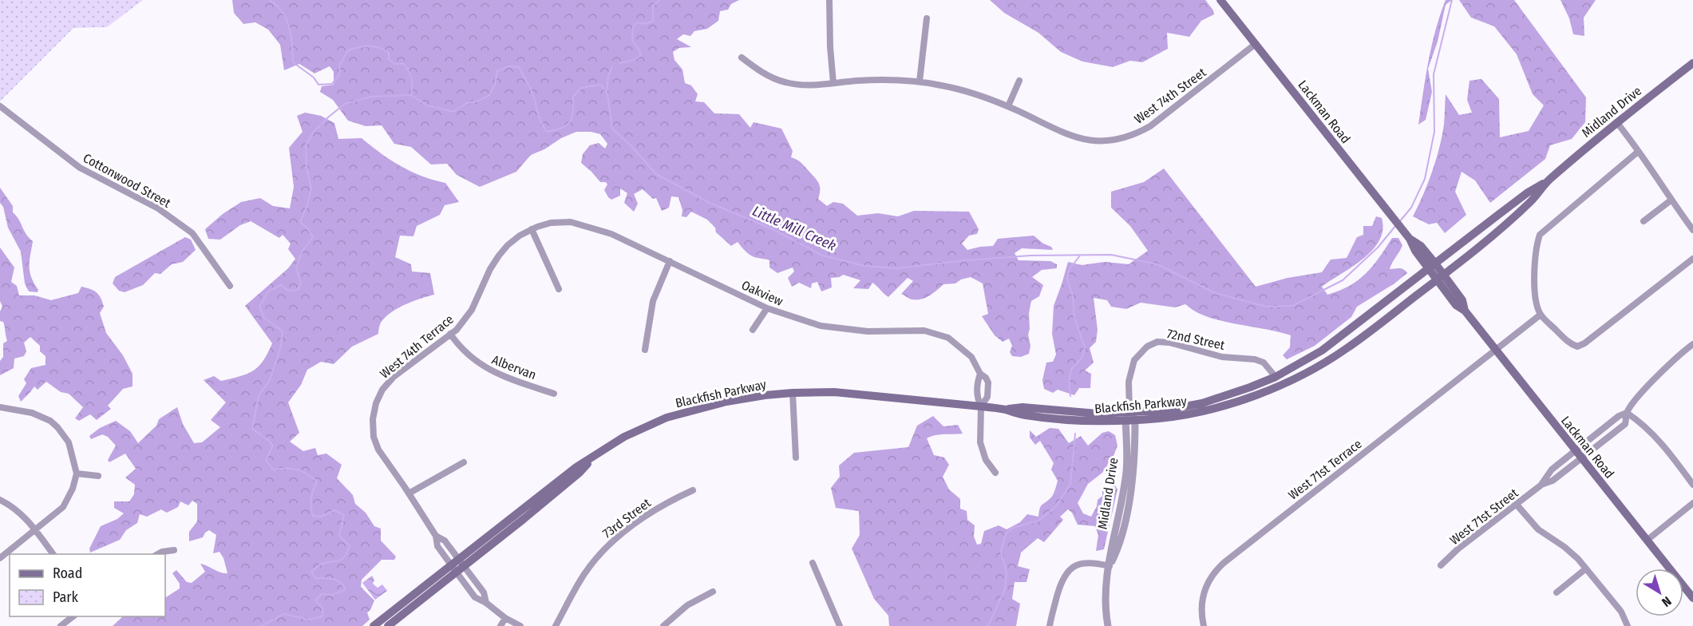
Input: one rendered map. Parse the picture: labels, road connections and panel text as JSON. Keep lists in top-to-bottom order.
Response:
{
  "streets": {
    "main road": ["Lackman Road", "Midland Drive", "Blackfish Parkway"],
    "street": [
      "West 74th Street",
      "Cottonwood Street",
      "Oakview",
      "72nd Street",
      "West 74th Terrace",
      "Albervan",
      "West 71st Terrace",
      "West 71st Street",
      "73rd Street"
    ]
  },
  "crossings": [
    ["West 74th Street", "Lackman Road"],
    ["Lackman Road", "Midland Drive"],
    ["Lackman Road", "Blackfish Parkway"],
    ["Lackman Road", "West 71st Terrace"],
    ["Lackman Road", "West 71st Street"],
    ["Midland Drive", "72nd Street"],
    ["Midland Drive", "Blackfish Parkway"],
    ["Oakview", "West 74th Terrace"],
    ["Oakview", "Blackfish Parkway"],
    ["72nd Street", "Blackfish Parkway"],
    ["West 74th Terrace", "Albervan"]
  ],
  "water": ["Little Mill Creek"],
  "legend": ["Road", "Park"],
  "north": "bottom right"
}
